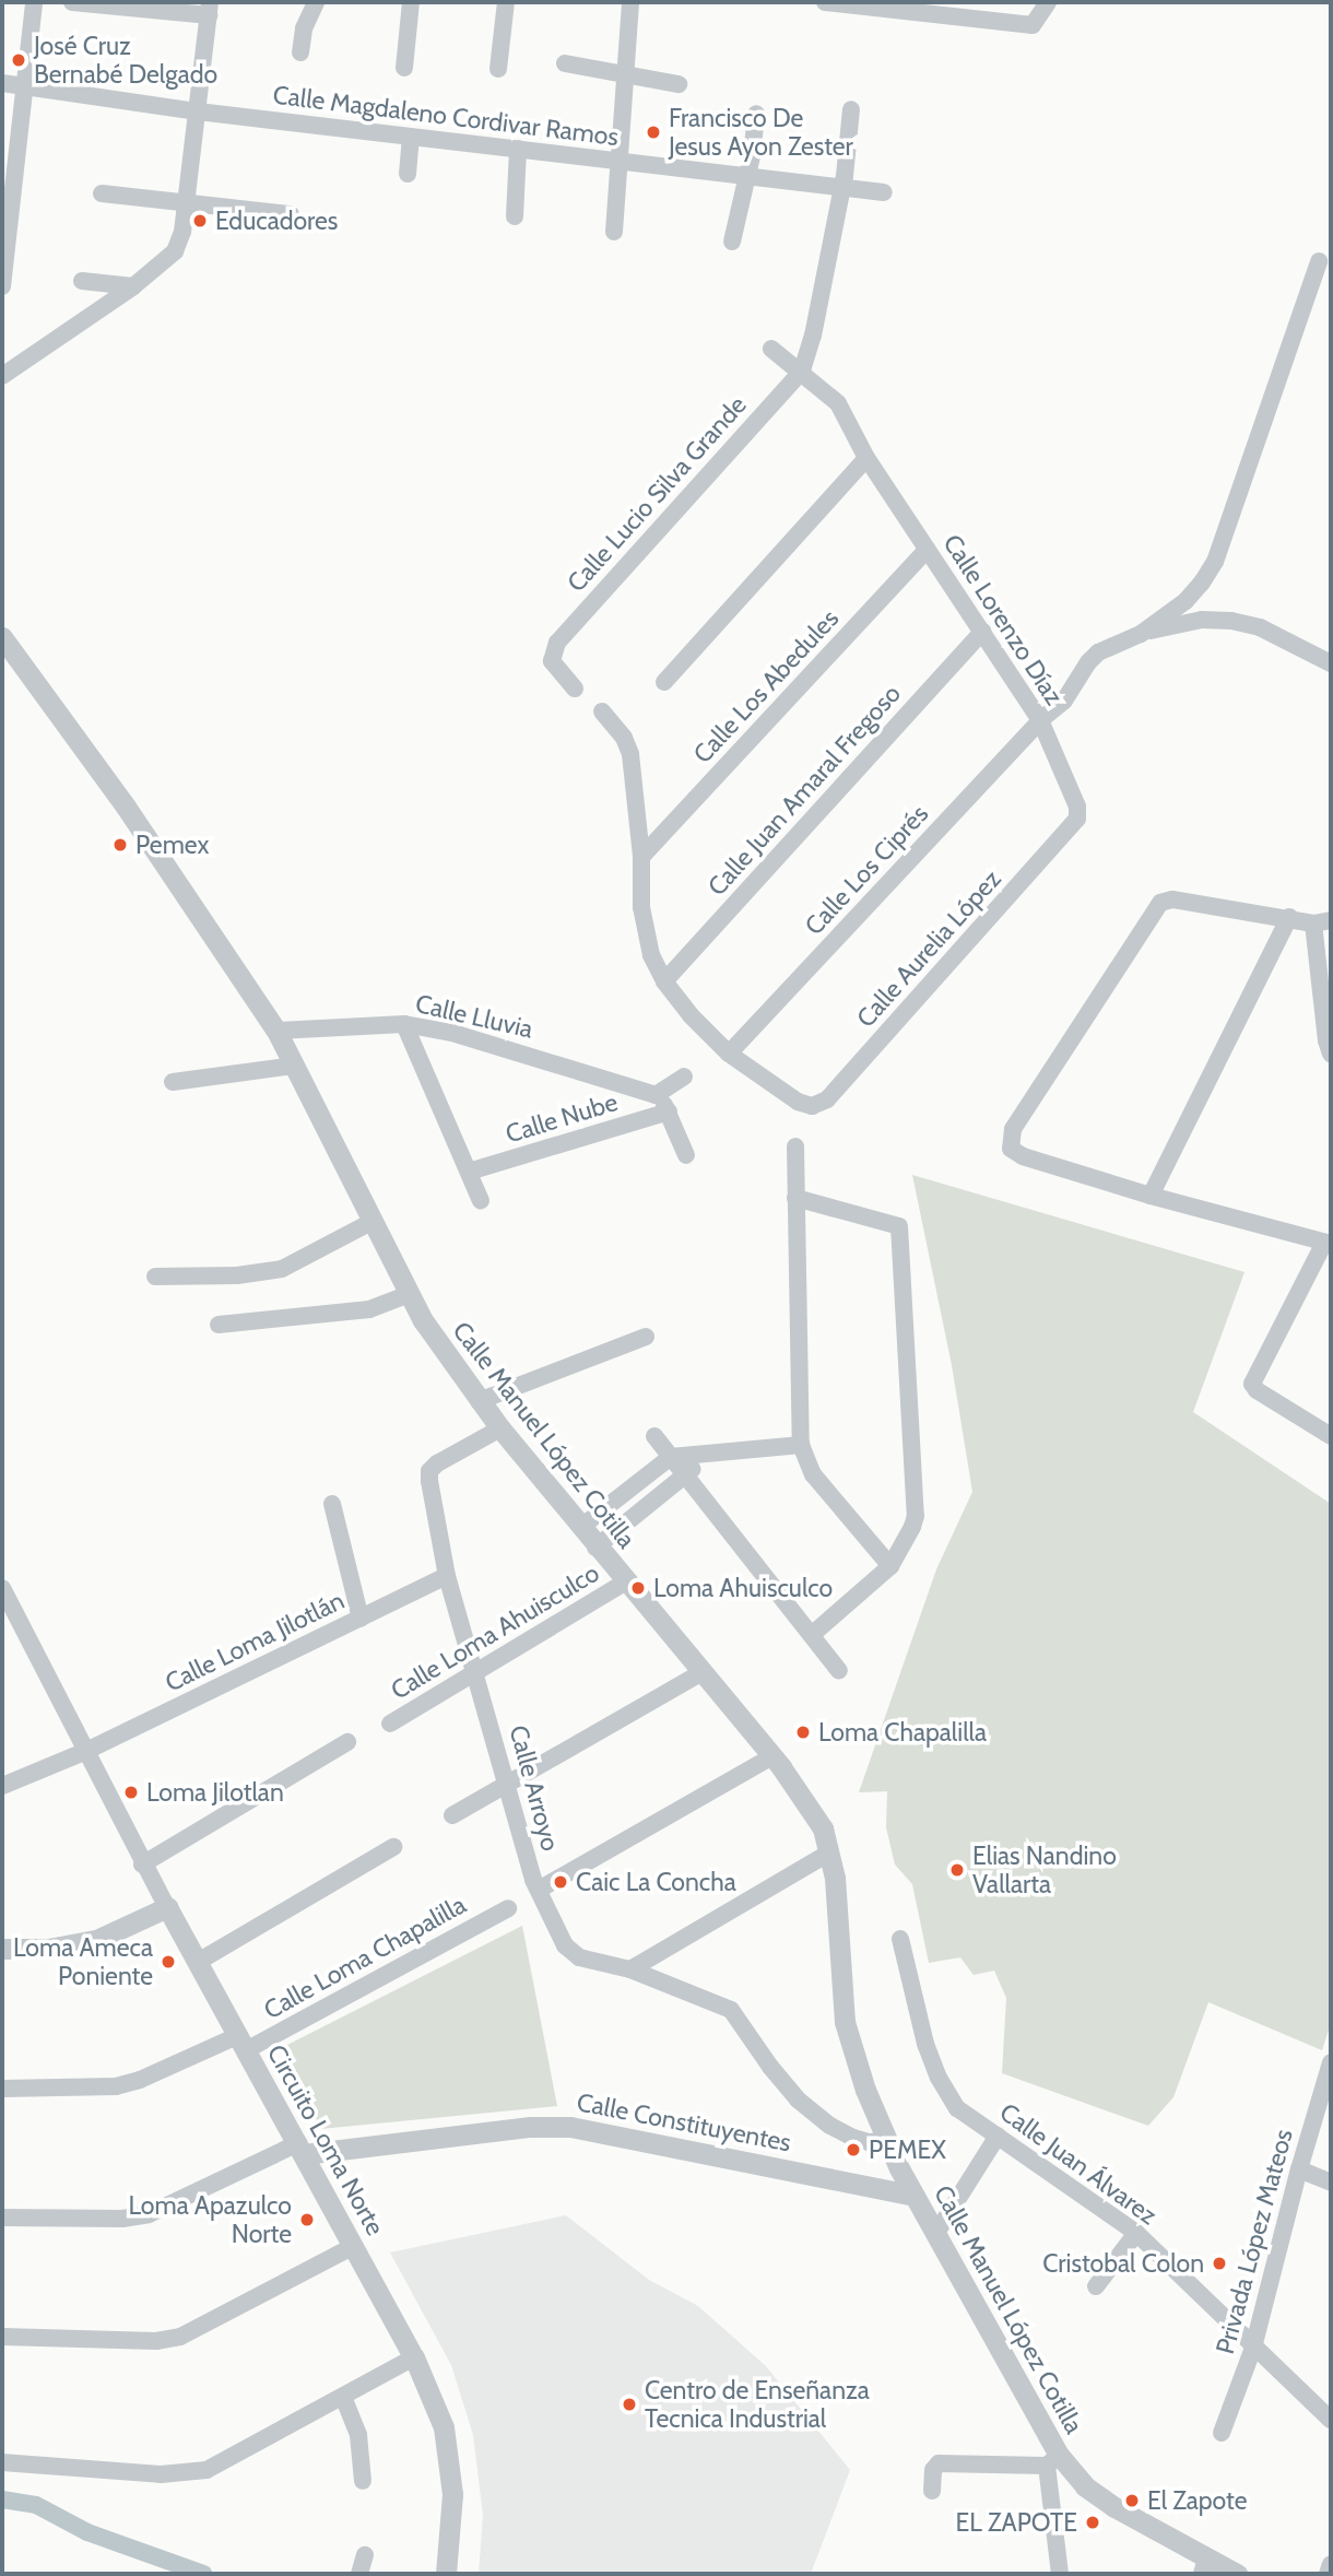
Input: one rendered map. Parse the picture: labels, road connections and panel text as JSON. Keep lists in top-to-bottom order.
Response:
{
  "streets": {
    "street": [
      "Calle Magdaleno Cordivar Ramos",
      "Calle Lucio Silva Grande",
      "Calle Lorenzo Díaz",
      "Calle Los Abedules",
      "Calle Juan Amaral Fregoso",
      "Calle Los Ciprés",
      "Calle Aurelia López",
      "Calle Lluvia",
      "Calle Nube",
      "Calle Manuel López Cotilla",
      "Calle Loma Ahuisculco",
      "Calle Loma Jilotlán",
      "Calle Arroyo",
      "Calle Loma Chapalilla",
      "Calle Constituyentes",
      "Circuito Loma Norte",
      "Calle Juan Álvarez",
      "Privada López Mateos"
    ]
  },
  "crossings": [
    ["Calle Lucio Silva Grande", "Calle Lorenzo Díaz"],
    ["Calle Lorenzo Díaz", "Calle Los Abedules"],
    ["Calle Lorenzo Díaz", "Calle Juan Amaral Fregoso"],
    ["Calle Lorenzo Díaz", "Calle Los Ciprés"],
    ["Calle Lorenzo Díaz", "Calle Aurelia López"],
    ["Calle Los Ciprés", "Calle Aurelia López"],
    ["Calle Lluvia", "Calle Manuel López Cotilla"],
    ["Calle Manuel López Cotilla", "Calle Loma Ahuisculco"],
    ["Calle Manuel López Cotilla", "Calle Arroyo"],
    ["Calle Manuel López Cotilla", "Calle Constituyentes"],
    ["Calle Loma Ahuisculco", "Calle Arroyo"],
    ["Calle Loma Jilotlán", "Calle Arroyo"],
    ["Calle Loma Jilotlán", "Circuito Loma Norte"],
    ["Calle Loma Chapalilla", "Circuito Loma Norte"],
    ["Calle Constituyentes", "Circuito Loma Norte"],
    ["Calle Juan Álvarez", "Privada López Mateos"]
  ],
  "places": [
    "José Cruz Bernabé Delgado",
    "Francisco De Jesus Ayon Zester",
    "Educadores",
    "Pemex",
    "Loma Ahuisculco",
    "Loma Chapalilla",
    "Loma Jilotlan",
    "Elias Nandino Vallarta",
    "Caic La Concha",
    "Loma Ameca Poniente",
    "PEMEX",
    "Loma Apazulco Norte",
    "Cristobal Colon",
    "Centro de Enseñanza Tecnica Industrial",
    "El Zapote",
    "EL ZAPOTE"
  ]
}
